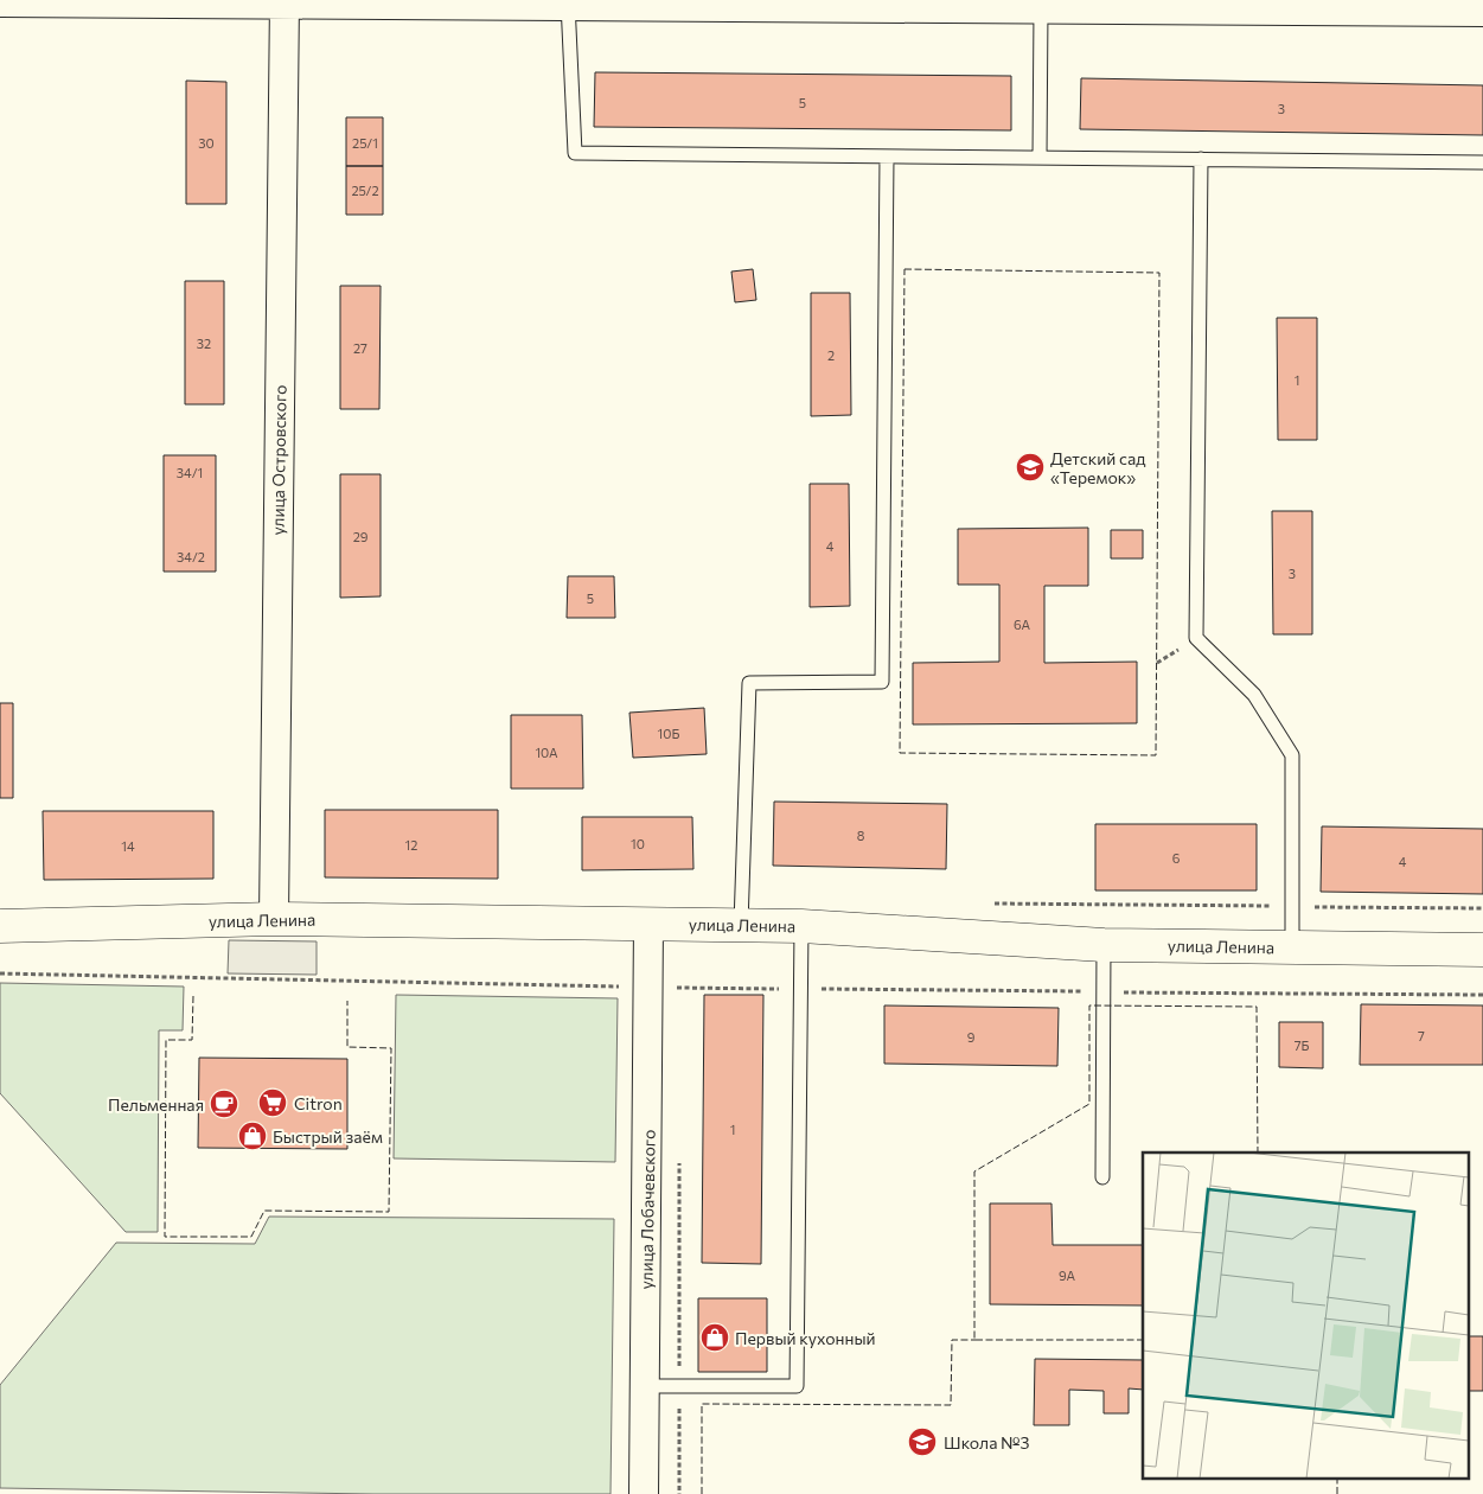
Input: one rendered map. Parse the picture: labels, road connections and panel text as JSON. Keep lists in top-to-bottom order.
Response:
{
  "streets": {
    "street": ["улица Островского", "улица Ленина", "улица Лобачевского"]
  },
  "crossings": [
    ["улица Островского", "улица Ленина"],
    ["улица Ленина", "улица Лобачевского"]
  ],
  "places": {
    "school or university": ["Детский сад «Теремок»", "Школа №3"],
    "supermarket": ["Citron"],
    "cafe": ["Пельменная"],
    "shop": ["Быстрый заём", "Первый кухонный"]
  },
  "house_numbers": [
    "5",
    "3",
    "30",
    "25/1",
    "25/2",
    "32",
    "27",
    "2",
    "1",
    "34/1",
    "29",
    "4",
    "34/2",
    "3",
    "5",
    "6А",
    "10Б",
    "10А",
    "8",
    "10",
    "12",
    "14",
    "6",
    "4",
    "7",
    "9",
    "7Б",
    "1",
    "9А"
  ]
}
